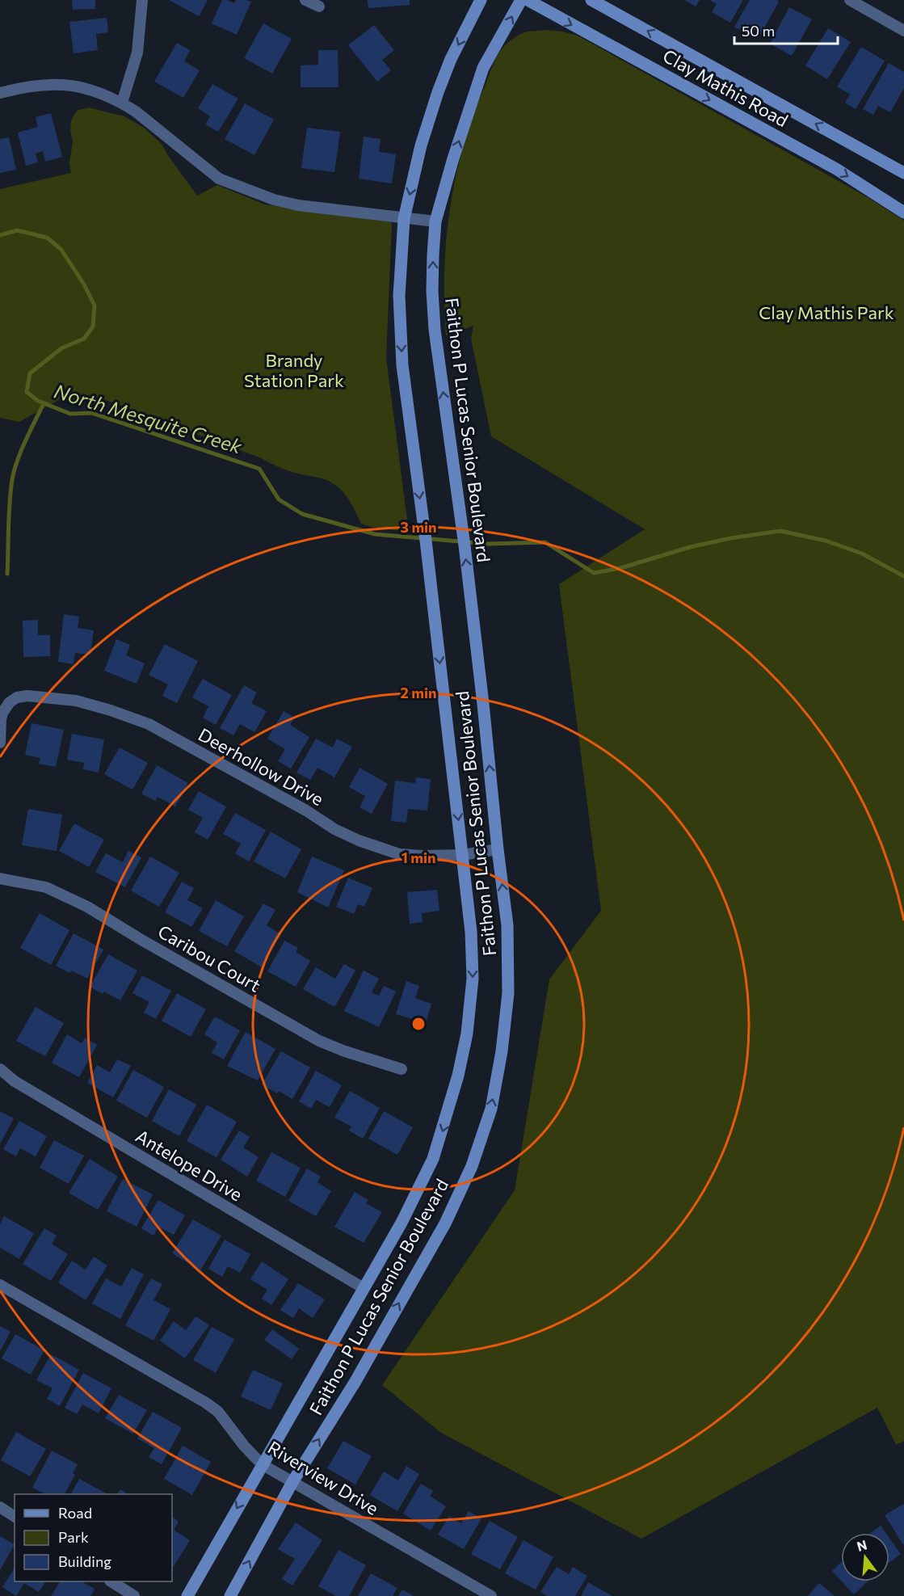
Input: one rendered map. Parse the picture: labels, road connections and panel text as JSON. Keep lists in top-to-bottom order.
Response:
{
  "streets": {
    "main road": ["Clay Mathis Road", "Faithon P Lucas Senior Boulevard"],
    "street": [
      "Deerhollow Drive",
      "Caribou Court",
      "Antelope Drive",
      "Riverview Drive"
    ]
  },
  "crossings": [
    ["Faithon P Lucas Senior Boulevard", "Deerhollow Drive"],
    ["Faithon P Lucas Senior Boulevard", "Antelope Drive"],
    ["Faithon P Lucas Senior Boulevard", "Riverview Drive"]
  ],
  "water": ["North Mesquite Creek"],
  "parks": ["Clay Mathis Park", "Brandy Station Park"],
  "legend": ["Road", "Park", "Building"],
  "scale_bar": "50 m",
  "north": "top",
  "rings": ["3 min", "2 min", "1 min"]
}
